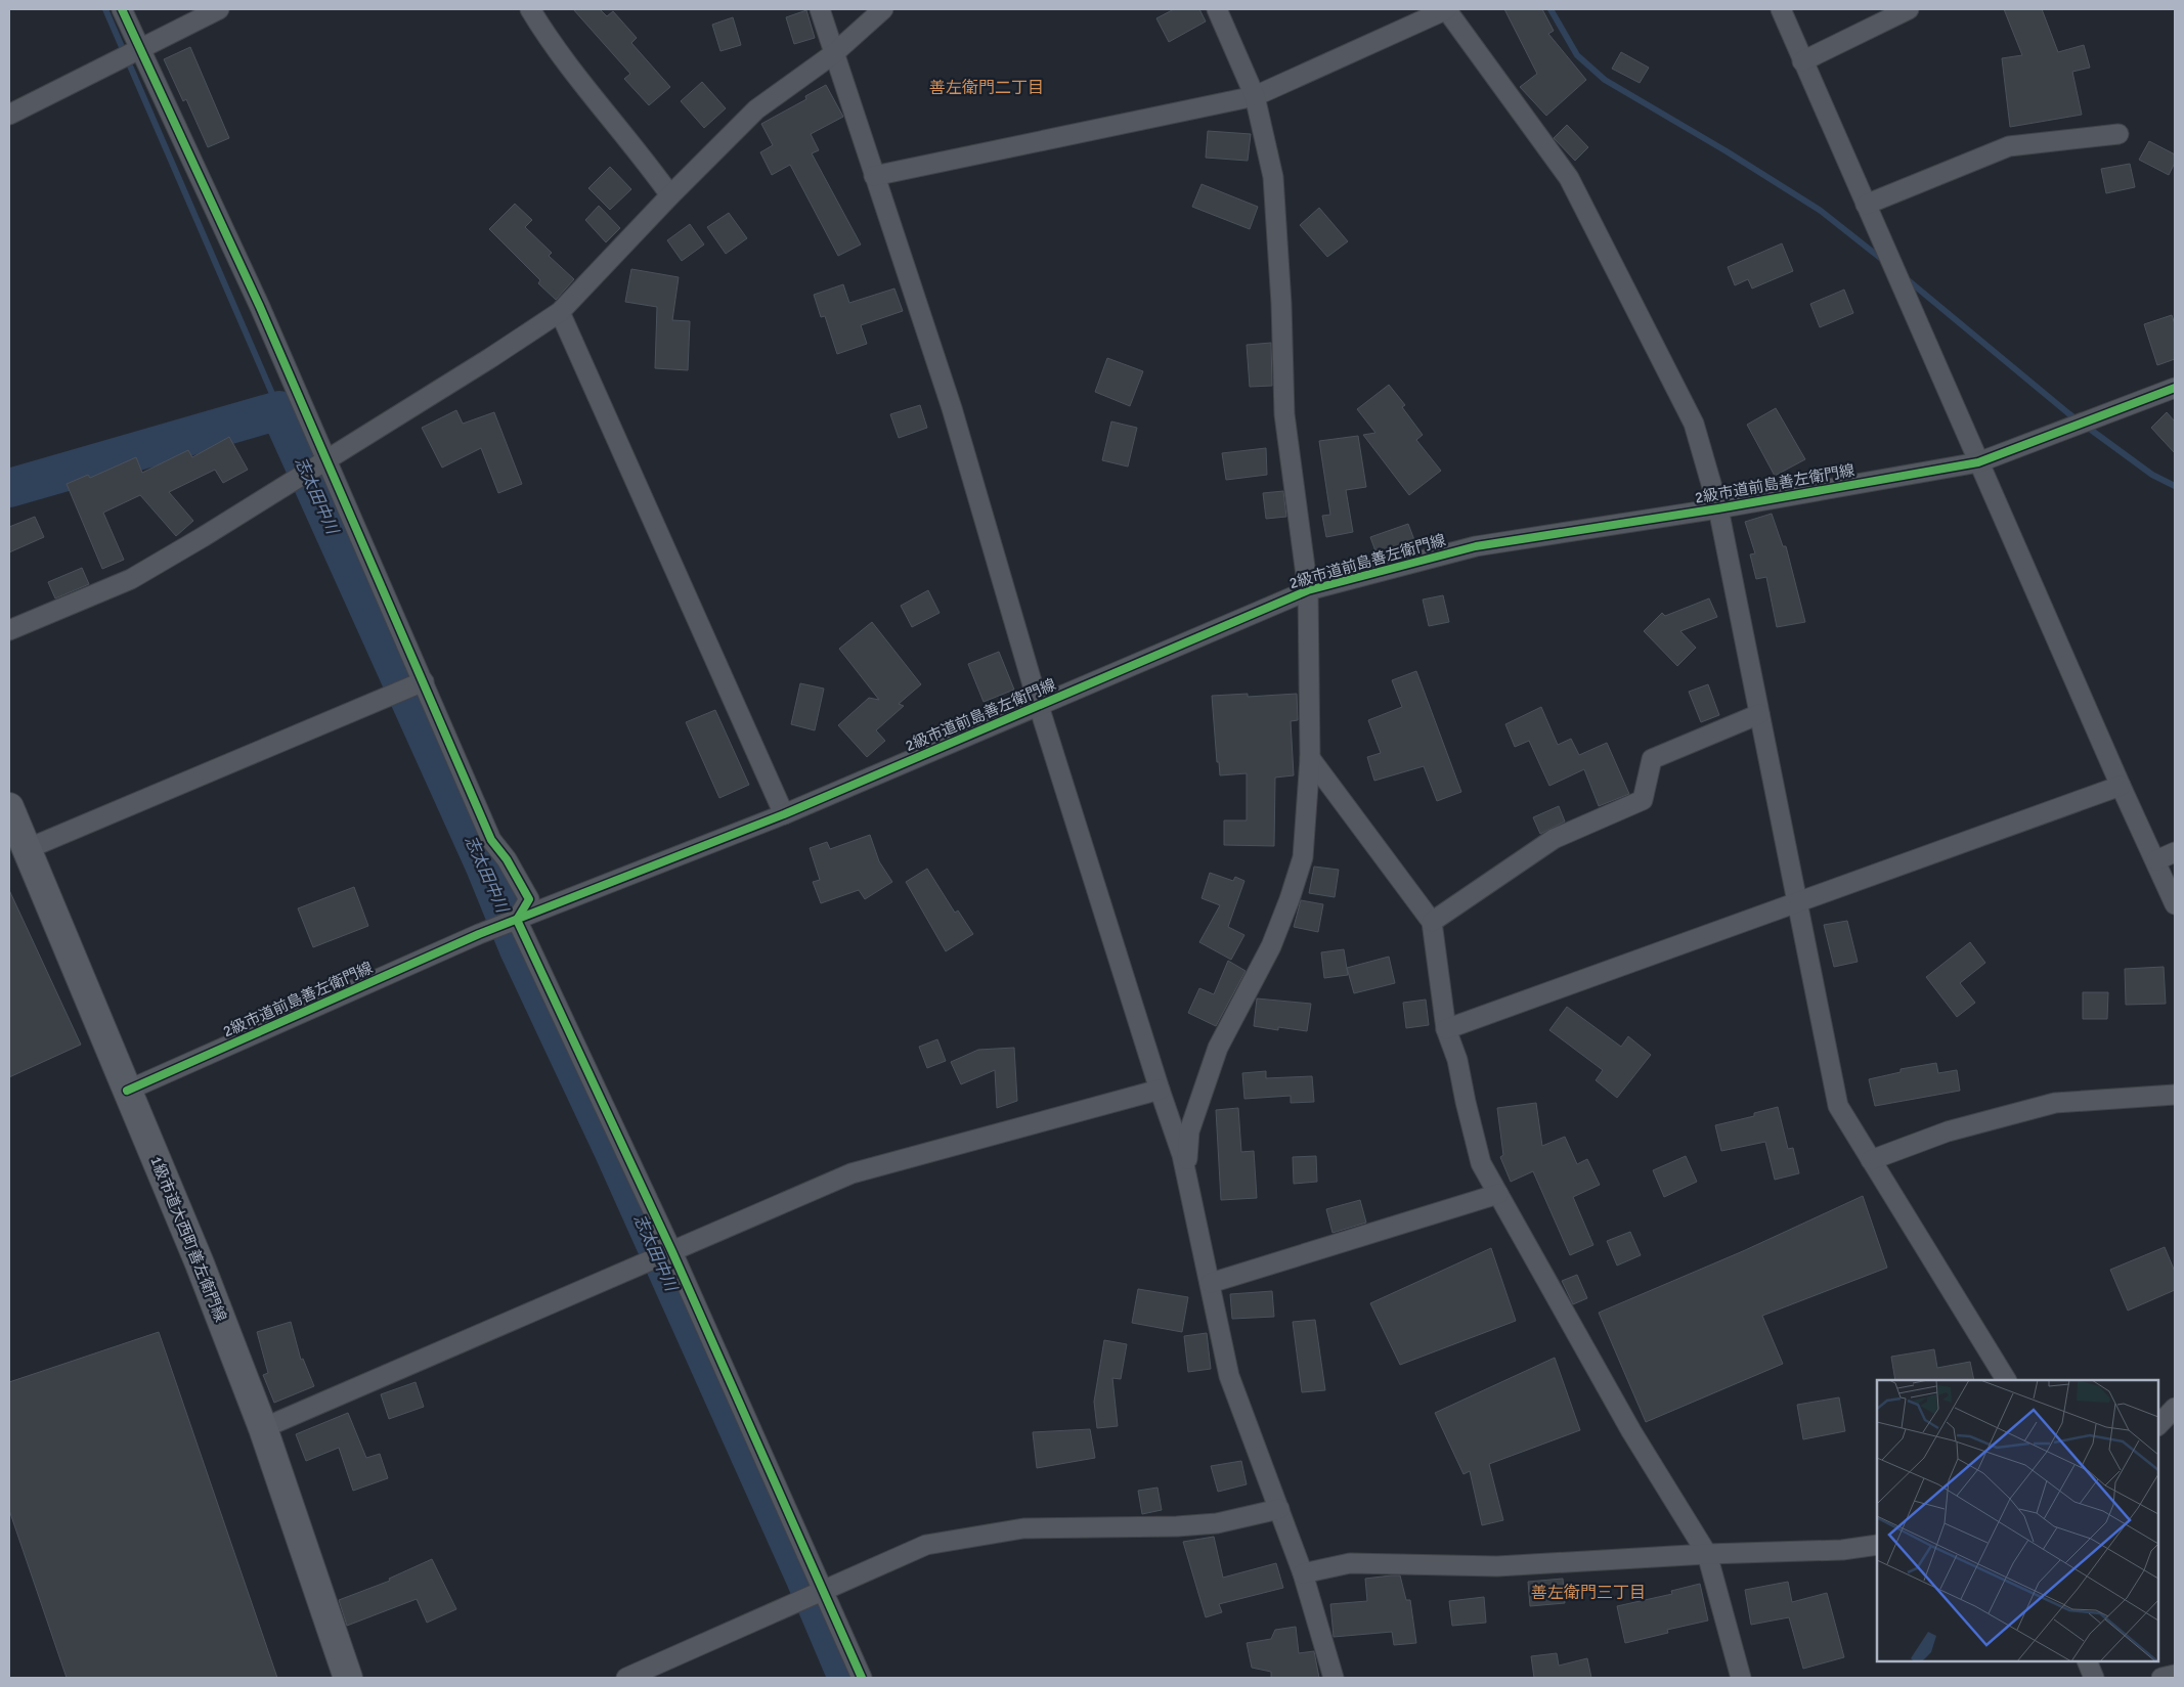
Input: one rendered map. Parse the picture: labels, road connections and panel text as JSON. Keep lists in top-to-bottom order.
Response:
{
  "streets": {
    "street": ["2級市道前島善左衛門線", "1級市道大西町善左衛門線"]
  },
  "crossings": [
    ["2級市道前島善左衛門線", "1級市道大西町善左衛門線"]
  ],
  "districts": ["善左衛門二丁目", "善左衛門三丁目"],
  "water": ["志太田中川"]
}
